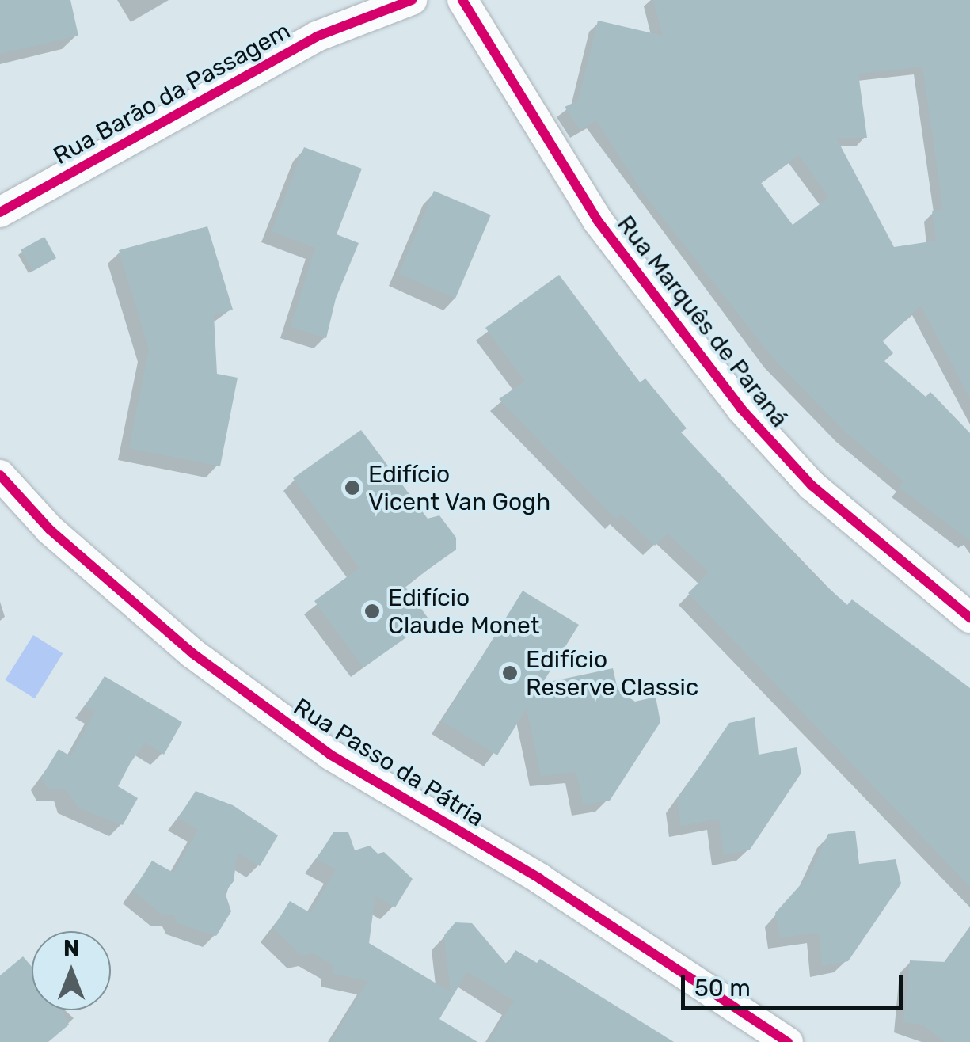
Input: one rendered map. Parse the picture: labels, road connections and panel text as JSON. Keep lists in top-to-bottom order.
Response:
{
  "streets": {
    "street": ["Rua Barão da Passagem", "Rua Marquês de Paraná", "Rua Passo da Pátria"]
  },
  "places": ["Edifício Vicent Van Gogh", "Edifício Claude Monet", "Edifício Reserve Classic"],
  "scale_bar": "50 m",
  "north": "top"
}
